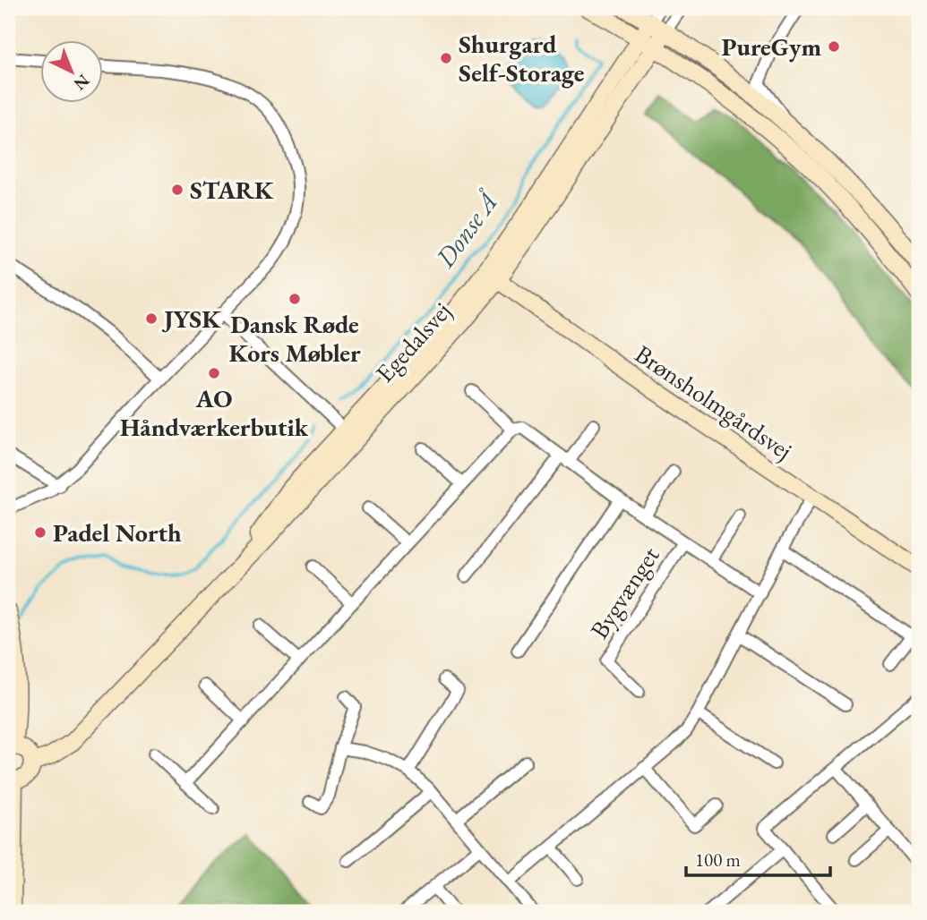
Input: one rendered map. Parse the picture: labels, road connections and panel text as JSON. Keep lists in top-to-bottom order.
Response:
{
  "streets": {
    "street": ["Egedalsvej", "Brønsholmgårdsvej", "Bygvænget"]
  },
  "crossings": [
    ["Egedalsvej", "Brønsholmgårdsvej"]
  ],
  "water": ["Donse Å"],
  "places": [
    "PureGym",
    "Shurgard Self-Storage",
    "STARK",
    "Dansk Røde Kors Møbler",
    "JYSK",
    "AO Håndværkerbutik",
    "Padel North"
  ],
  "scale_bar": "100 m",
  "north": "bottom right"
}
